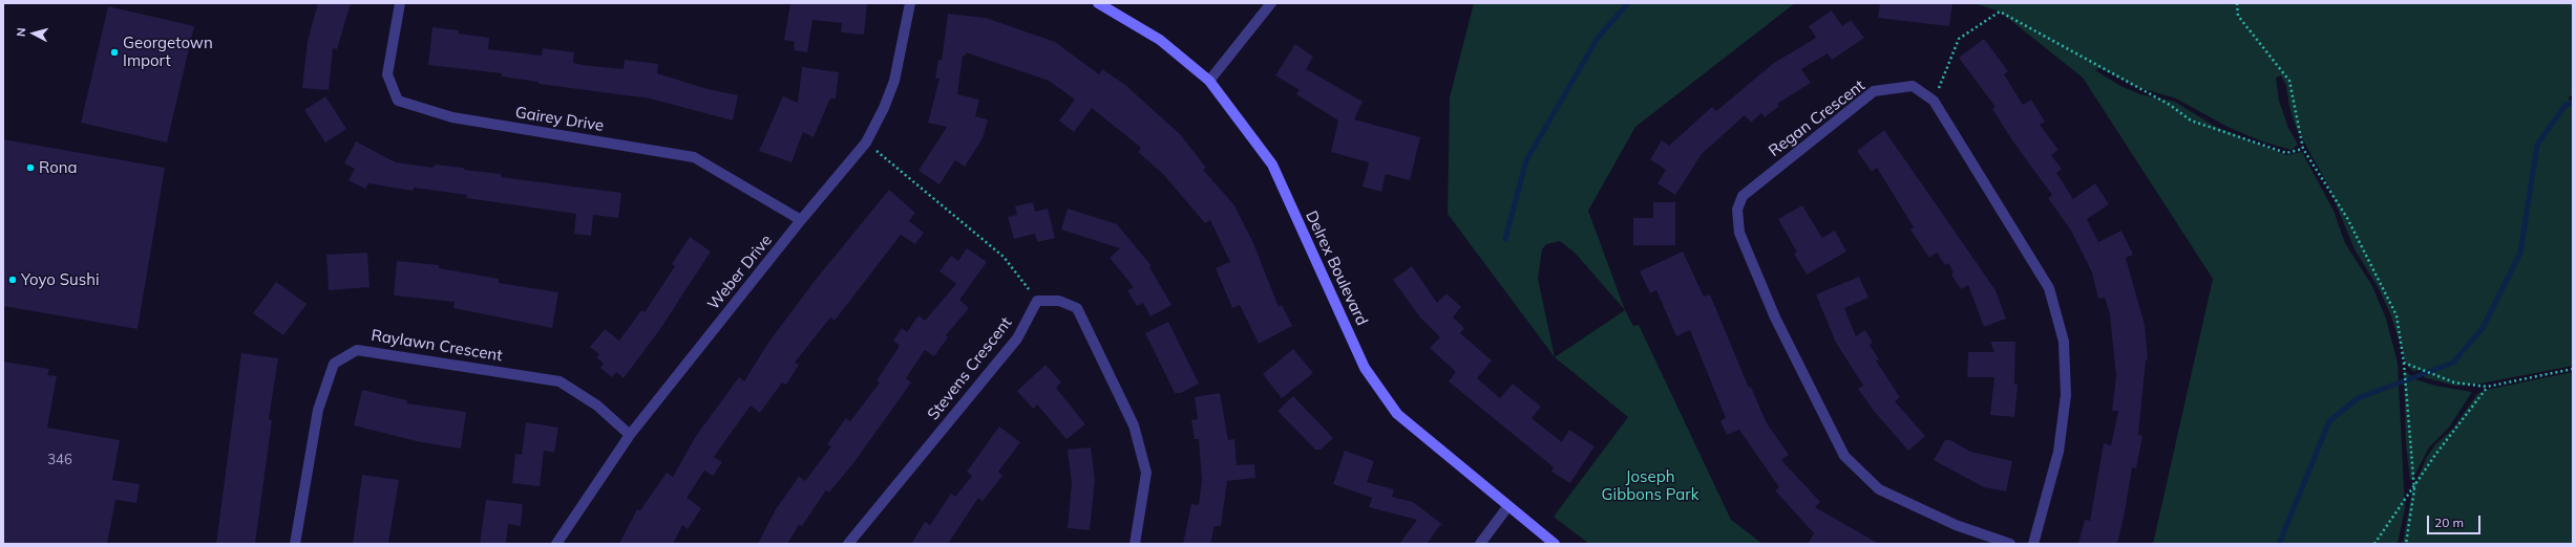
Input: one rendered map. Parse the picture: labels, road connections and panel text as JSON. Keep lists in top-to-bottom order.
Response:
{
  "streets": {
    "street": [
      "Regan Crescent",
      "Gairey Drive",
      "Delrex Boulevard",
      "Weber Drive",
      "Raylawn Crescent",
      "Stevens Crescent"
    ]
  },
  "crossings": [
    ["Gairey Drive", "Weber Drive"],
    ["Weber Drive", "Raylawn Crescent"]
  ],
  "parks": ["Joseph Gibbons Park"],
  "places": ["Georgetown Import", "Rona", "Yoyo Sushi"],
  "house_numbers": ["346"],
  "scale_bar": "20 m",
  "north": "left"
}
